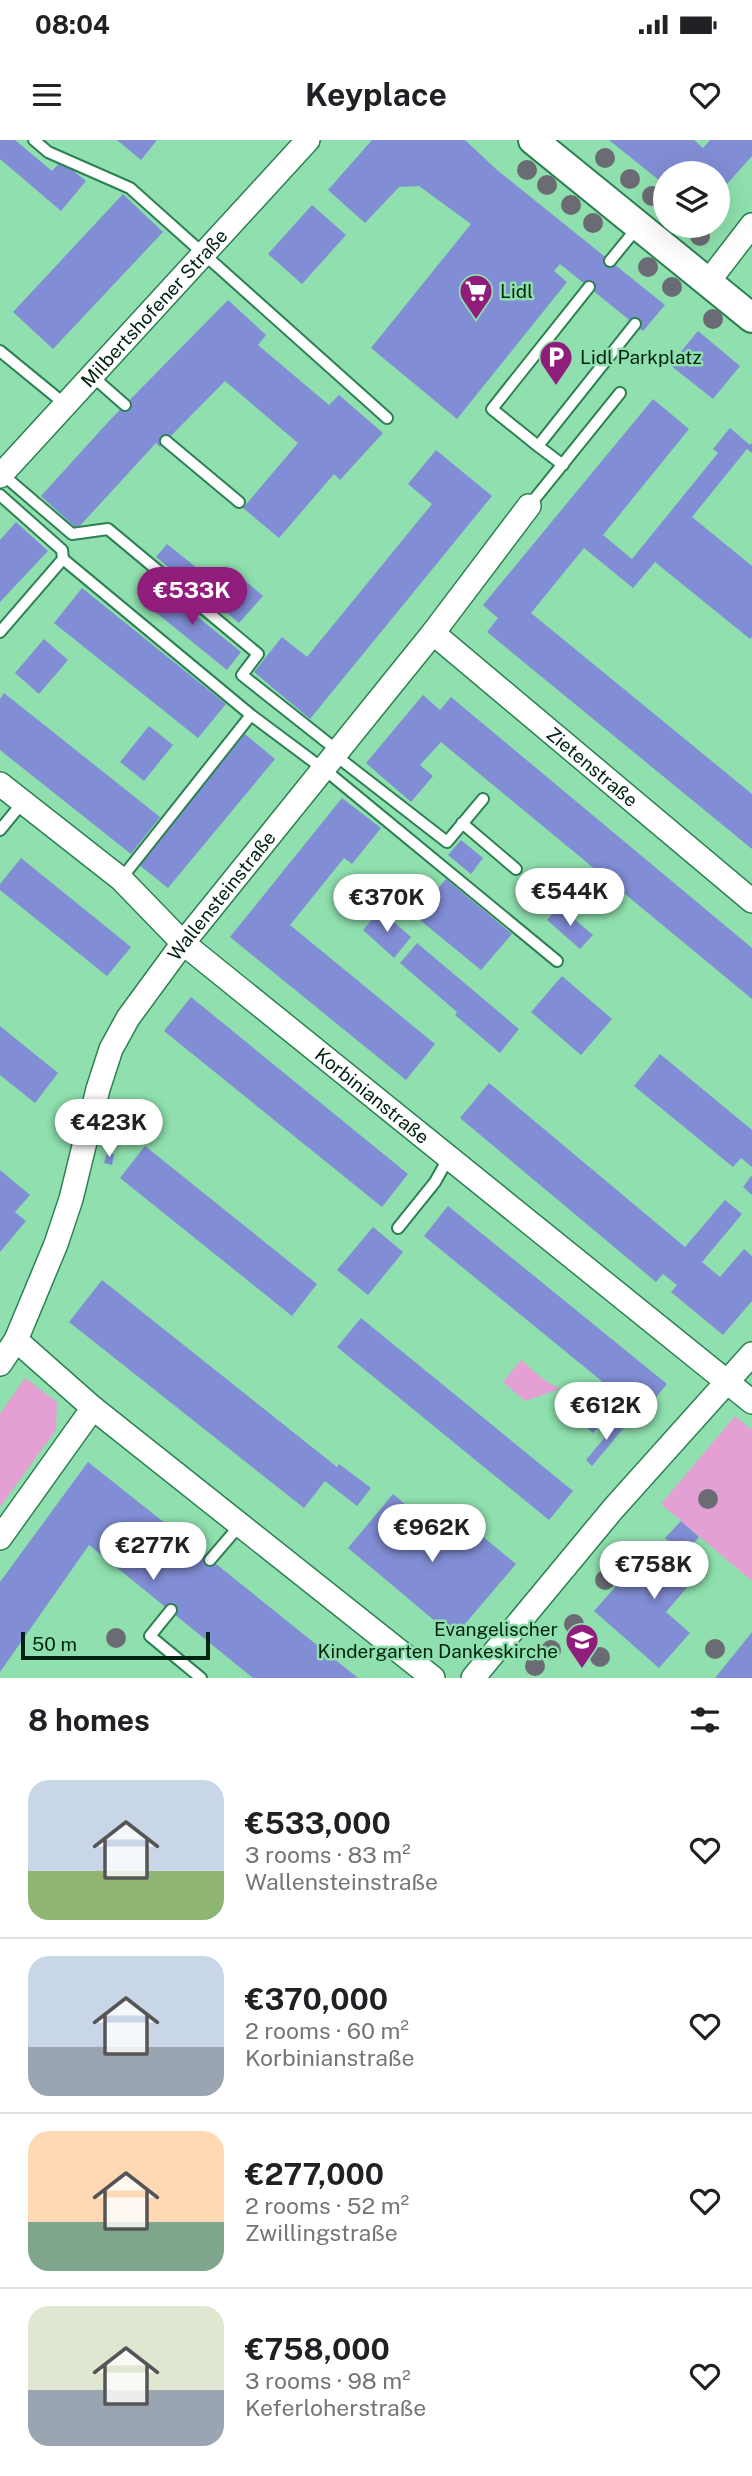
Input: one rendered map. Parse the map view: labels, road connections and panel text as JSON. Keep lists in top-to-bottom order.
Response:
{
  "streets": {
    "street": [
      "Milbertshofener Straße",
      "Zietenstraße",
      "Wallensteinstraße",
      "Korbinianstraße"
    ]
  },
  "crossings": [
    ["Zietenstraße", "Wallensteinstraße"],
    ["Wallensteinstraße", "Korbinianstraße"]
  ],
  "places": {
    "supermarket": ["Lidl"],
    "parking": ["Lidl Parkplatz"],
    "school or university": ["Evangelischer Kindergarten Dankeskirche"]
  },
  "scale_bar": "50 m",
  "page": {
    "status": "08:04",
    "header": "Keyplace",
    "price": [
      "€533K",
      "€544K",
      "€370K",
      "€423K",
      "€612K",
      "€962K",
      "€277K",
      "€758K"
    ],
    "scale": "50 m",
    "heading": "8 homes",
    "list": [
      {
        "name": "€533,000",
        "note": "3 rooms · 83 m² · Wallensteinstraße"
      },
      {
        "name": "€370,000",
        "note": "2 rooms · 60 m² · Korbinianstraße"
      },
      {
        "name": "€277,000",
        "note": "2 rooms · 52 m² · Zwillingstraße"
      },
      {
        "name": "€758,000",
        "note": "3 rooms · 98 m² · Keferloherstraße"
      }
    ]
  }
}
